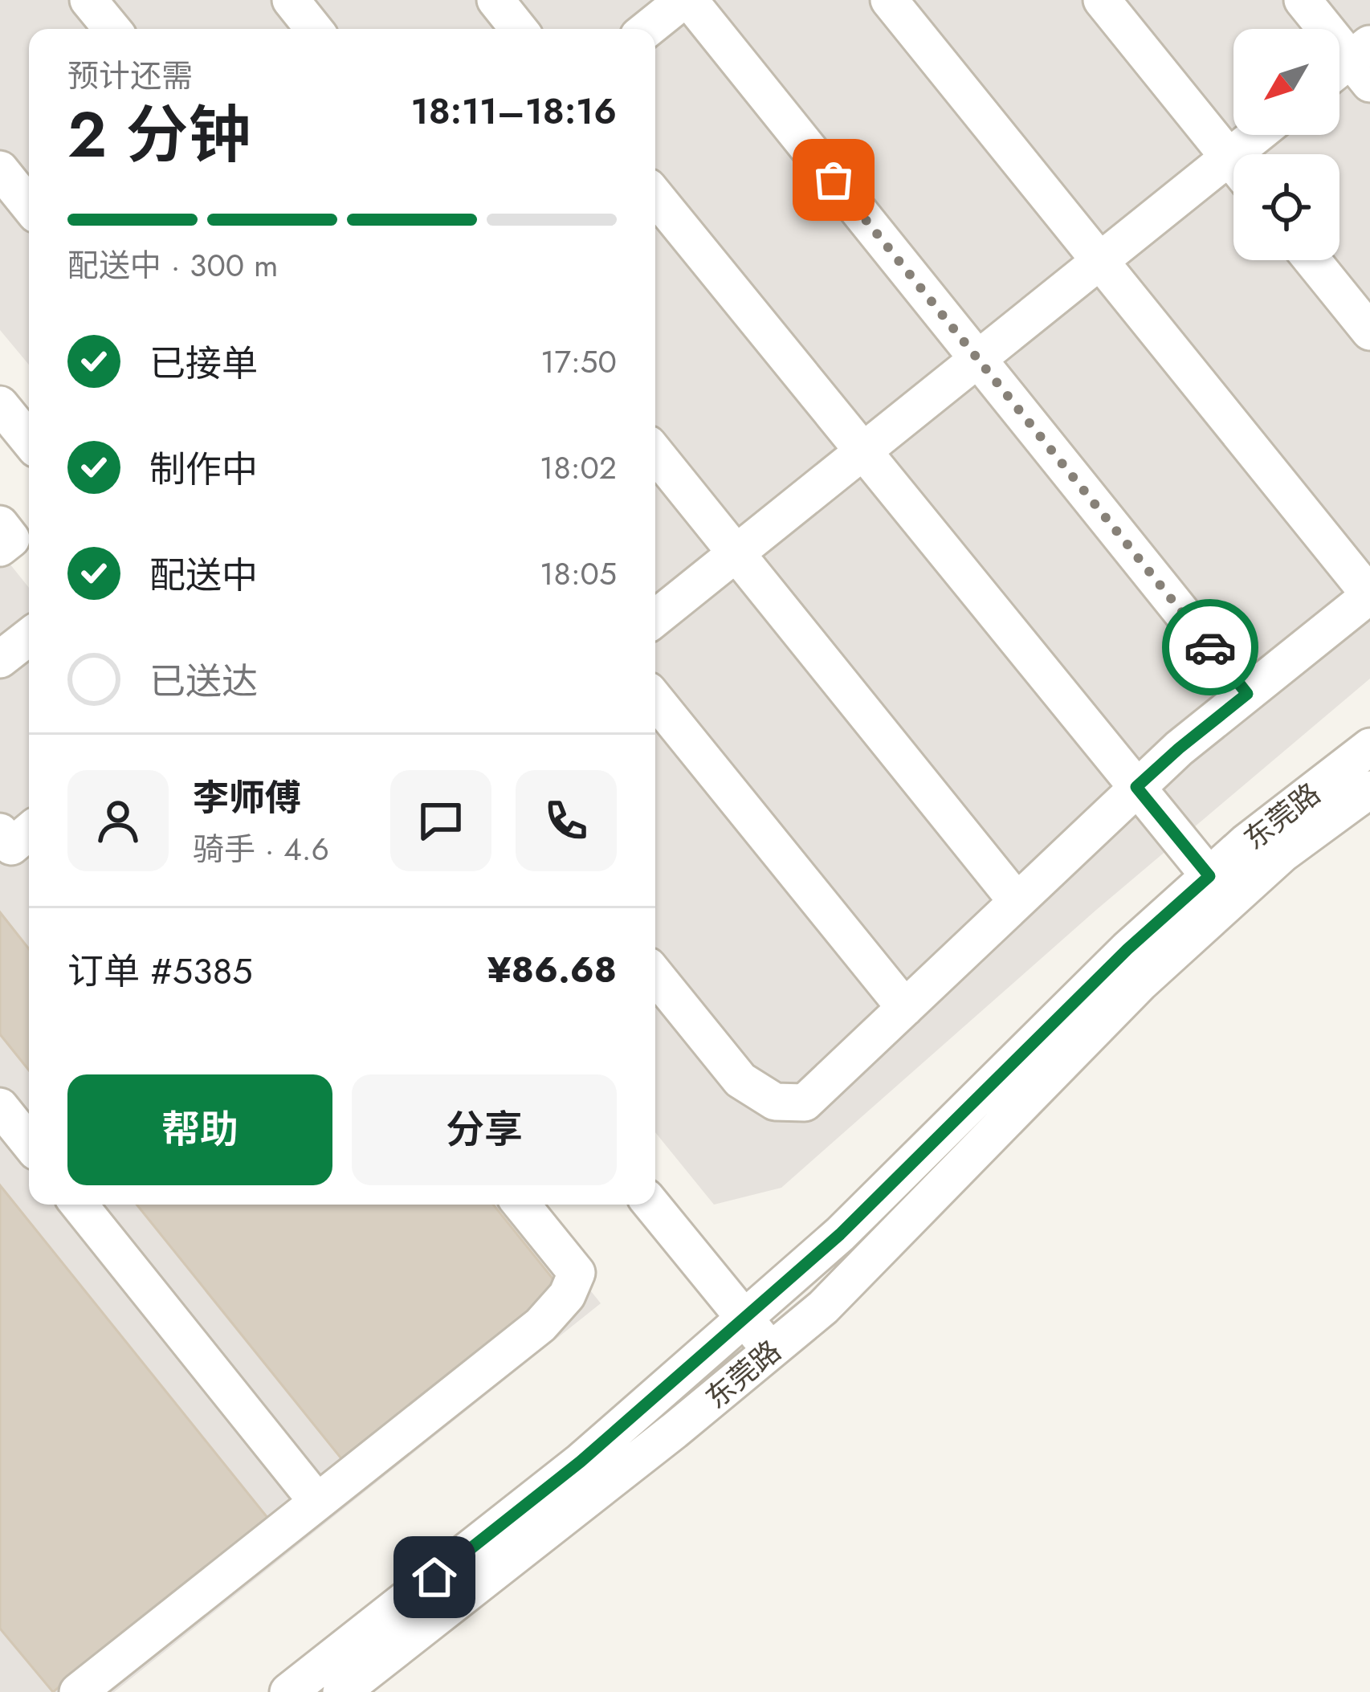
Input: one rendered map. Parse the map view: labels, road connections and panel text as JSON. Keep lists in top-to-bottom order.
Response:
{
  "streets": {
    "street": ["东莞路"]
  },
  "north": "bottom left",
  "page": {
    "heading": ["2 分钟", "预计还需", "18:11–18:16"],
    "panel": [
      "李师傅",
      "骑手 · 4.6",
      "订单 #5385",
      "¥86.68"
    ],
    "bar": "配送中 · 300 m",
    "list": [
      ["已接单", "17:50"],
      ["制作中", "18:02"],
      ["配送中", "18:05"],
      "已送达"
    ],
    "buttons": ["帮助", "分享"]
  }
}
